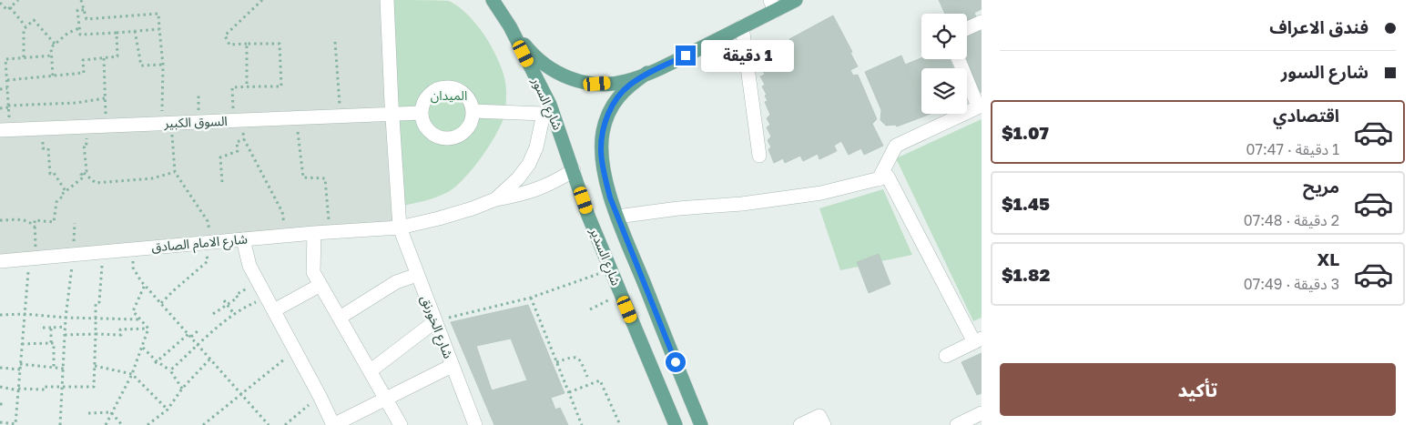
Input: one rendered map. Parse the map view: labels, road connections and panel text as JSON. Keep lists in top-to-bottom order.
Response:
{
  "streets": {
    "main road": ["شارع السور", "شارع السدير"],
    "street": ["السوق الكبير", "شارع الامام الصادق", "شارع الخورنق"]
  },
  "crossings": [
    ["شارع السور", "شارع السدير"],
    ["السوق الكبير", "شارع الخورنق"],
    ["شارع الامام الصادق", "شارع الخورنق"]
  ],
  "parks": ["الميدان"],
  "page": {
    "banner": ["فندق الاعراف", "شارع السور"],
    "bubble": "1 دقيقة",
    "list": [
      {
        "name": "اقتصادي",
        "note": "1 دقيقة · 07:47",
        "value": "$1.07"
      },
      {
        "name": "مريح",
        "note": "2 دقيقة · 07:48",
        "value": "$1.45"
      },
      {
        "name": "XL",
        "note": "3 دقيقة · 07:49",
        "value": "$1.82"
      }
    ],
    "buttons": "تأكيد"
  }
}
